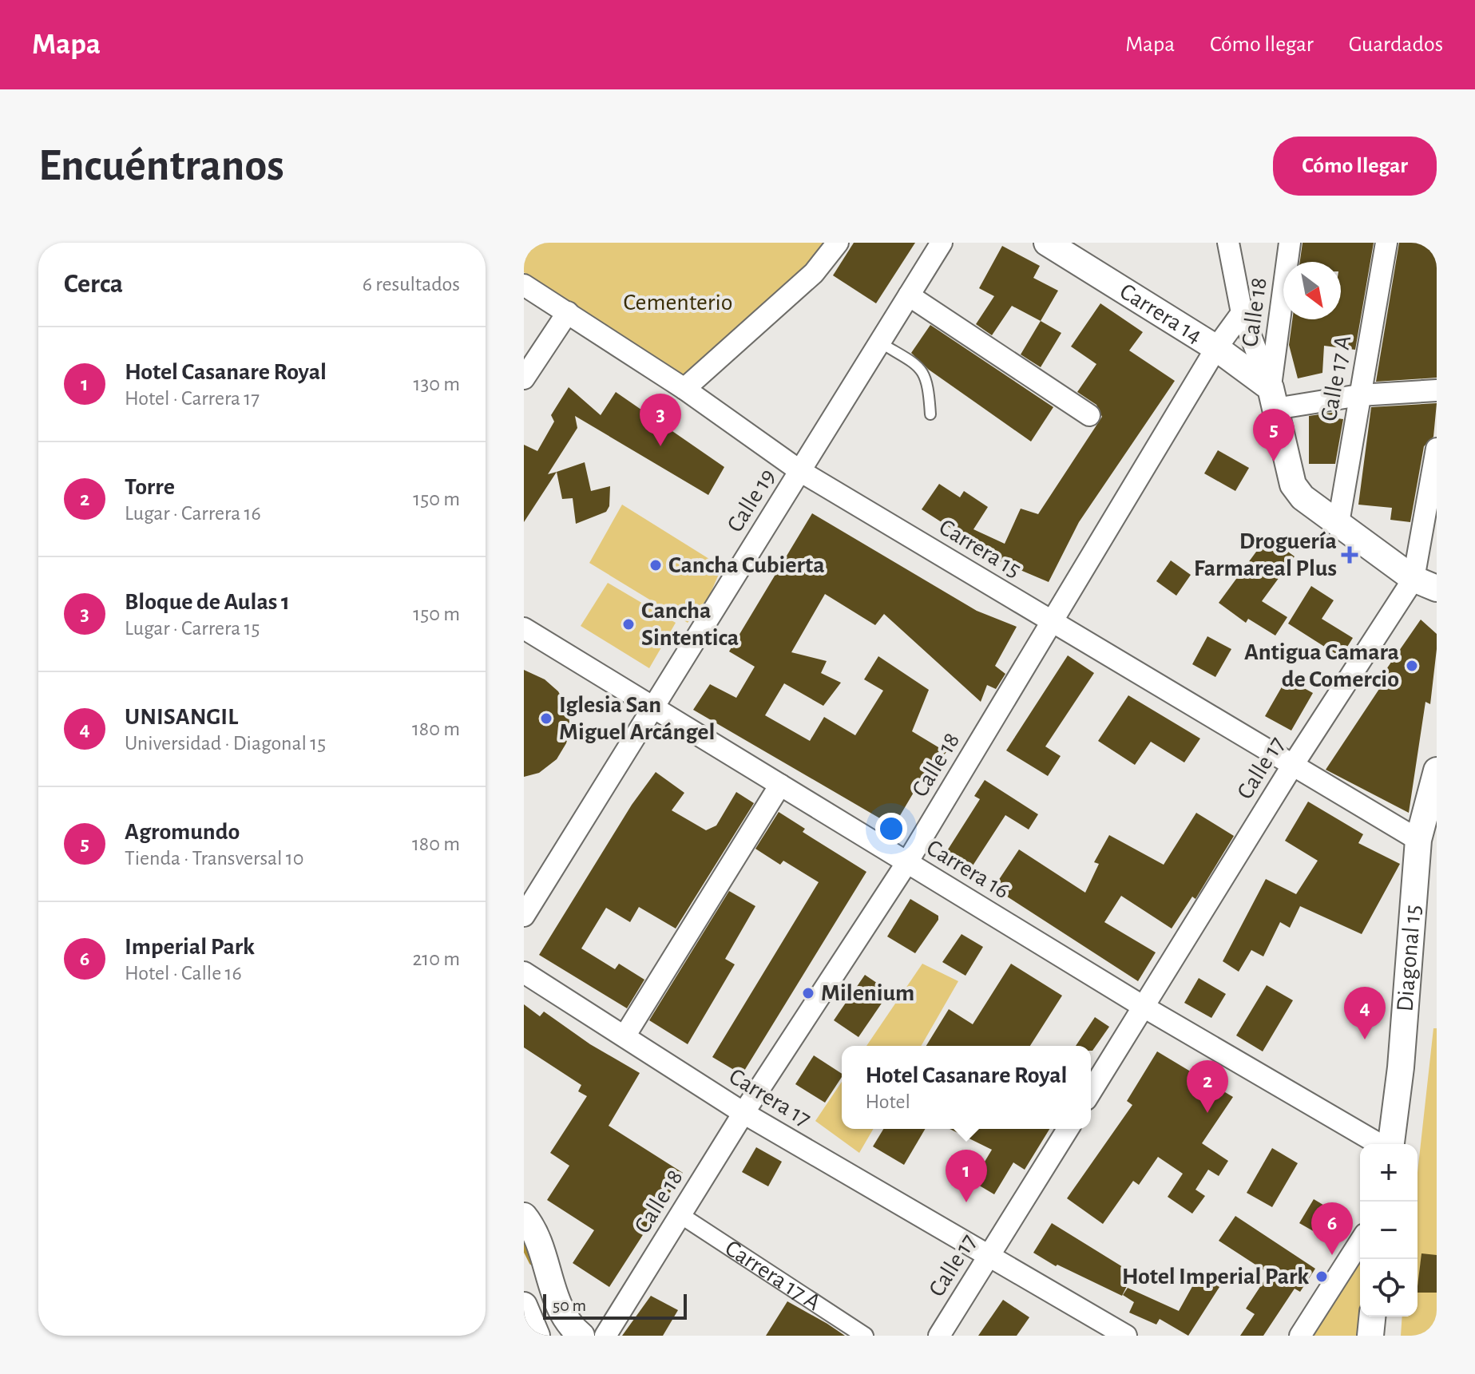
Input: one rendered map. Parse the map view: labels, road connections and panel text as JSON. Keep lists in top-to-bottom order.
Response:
{
  "streets": {
    "street": [
      "Calle 18",
      "Carrera 14",
      "Calle 17 A",
      "Calle 19",
      "Carrera 15",
      "Calle 17",
      "Carrera 16",
      "Diagonal 15",
      "Carrera 17",
      "Carrera 17 A"
    ]
  },
  "crossings": [
    ["Calle 18", "Carrera 14"],
    ["Calle 18", "Carrera 15"],
    ["Calle 18", "Carrera 16"],
    ["Calle 18", "Carrera 17"],
    ["Calle 18", "Carrera 17 A"],
    ["Calle 19", "Carrera 15"],
    ["Calle 19", "Carrera 16"],
    ["Carrera 15", "Calle 17"],
    ["Carrera 15", "Diagonal 15"],
    ["Calle 17", "Carrera 16"],
    ["Calle 17", "Carrera 17"]
  ],
  "parks": ["Cementerio"],
  "places": {
    "health": ["Droguería Farmareal Plus"],
    "other": [
      "Cancha Cubierta",
      "Cancha Sintentica",
      "Antigua Camara de Comercio",
      "Iglesia San Miguel Arcángel",
      "Milenium",
      "Hotel Imperial Park"
    ]
  },
  "scale_bar": "50 m",
  "north": "bottom right",
  "page": {
    "header": "Mapa",
    "nav": ["Mapa", "Cómo llegar", "Guardados"],
    "buttons": "Cómo llegar",
    "title": "Encuéntranos",
    "heading": ["Cerca", "6 resultados"],
    "list": [
      {
        "mark": "1",
        "name": "Hotel Casanare Royal",
        "note": "Hotel · Carrera 17",
        "value": "130 m"
      },
      {
        "mark": "2",
        "name": "Torre",
        "note": "Lugar · Carrera 16",
        "value": "150 m"
      },
      {
        "mark": "3",
        "name": "Bloque de Aulas 1",
        "note": "Lugar · Carrera 15",
        "value": "150 m"
      },
      {
        "mark": "4",
        "name": "UNISANGIL",
        "note": "Universidad · Diagonal 15",
        "value": "180 m"
      },
      {
        "mark": "5",
        "name": "Agromundo",
        "note": "Tienda · Transversal 10",
        "value": "180 m"
      },
      {
        "mark": "6",
        "name": "Imperial Park",
        "note": "Hotel · Calle 16",
        "value": "210 m"
      }
    ],
    "pins": [
      "3",
      "5",
      "4",
      "2",
      "1",
      "6"
    ],
    "popup": ["Hotel Casanare Royal", "Hotel"],
    "map_buttons": ["+", "−"],
    "scale": "50 m"
  }
}
